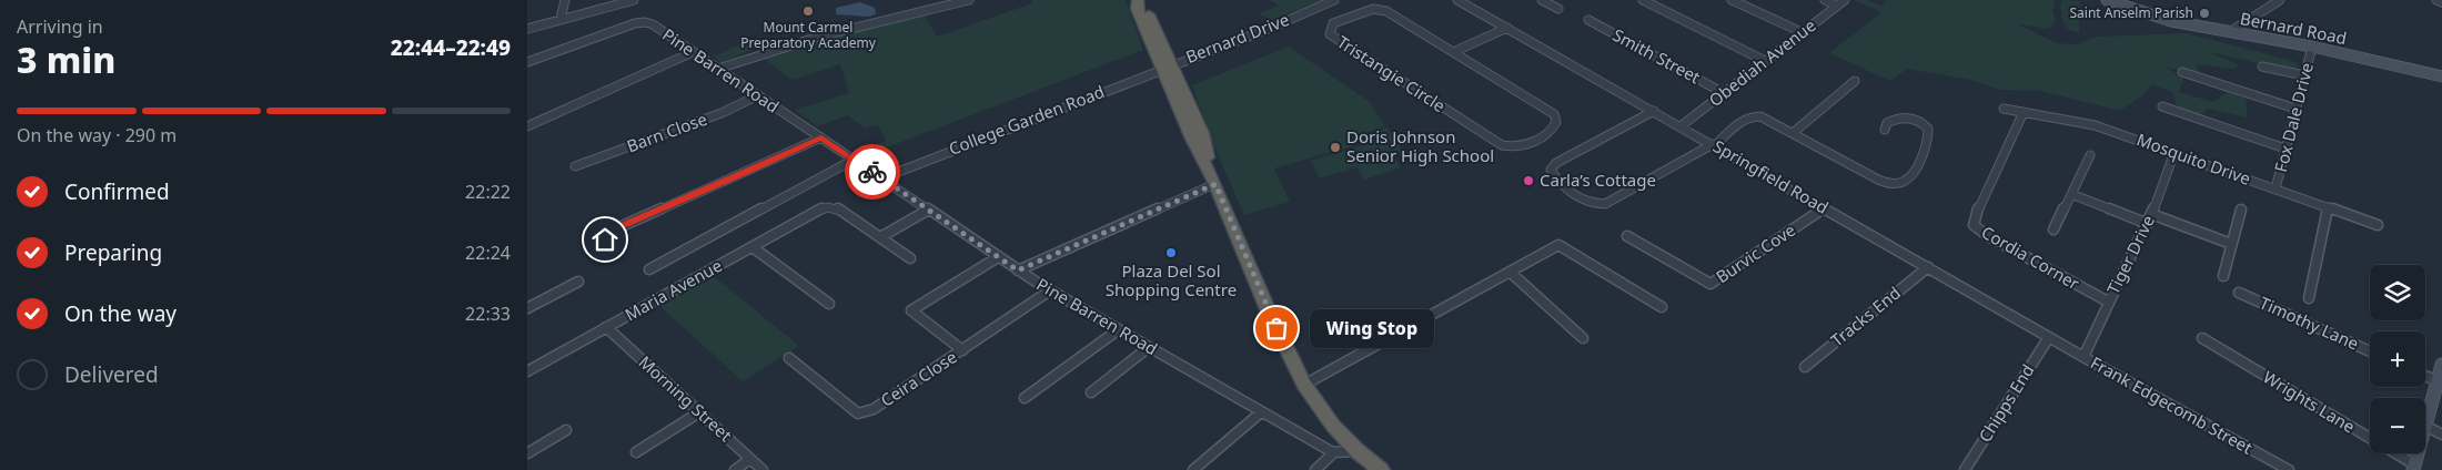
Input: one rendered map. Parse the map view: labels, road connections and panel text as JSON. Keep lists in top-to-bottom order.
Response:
{
  "streets": {
    "main road": ["Bernard Road"],
    "street": [
      "Bernard Drive",
      "Smith Street",
      "Obediah Avenue",
      "Pine Barren Road",
      "Tristangie Circle",
      "Fox Dale Drive",
      "College Garden Road",
      "Barn Close",
      "Mosquito Drive",
      "Springfield Road",
      "Burvic Cove",
      "Tiger Drive",
      "Cordia Corner",
      "Maria Avenue",
      "Tracks End",
      "Timothy Lane",
      "Ceira Close",
      "Morning Street",
      "Wrights Lane",
      "Chipps End",
      "Frank Edgecomb Street"
    ]
  },
  "crossings": [
    ["Bernard Road", "Fox Dale Drive"],
    ["Bernard Drive", "College Garden Road"],
    ["Smith Street", "Obediah Avenue"],
    ["Obediah Avenue", "Springfield Road"],
    ["Pine Barren Road", "College Garden Road"],
    ["Pine Barren Road", "Barn Close"],
    ["Pine Barren Road", "Ceira Close"],
    ["Fox Dale Drive", "Mosquito Drive"],
    ["Mosquito Drive", "Tiger Drive"],
    ["Mosquito Drive", "Cordia Corner"],
    ["Springfield Road", "Burvic Cove"],
    ["Springfield Road", "Tiger Drive"],
    ["Springfield Road", "Tracks End"],
    ["Springfield Road", "Chipps End"],
    ["Springfield Road", "Frank Edgecomb Street"],
    ["Tiger Drive", "Cordia Corner"],
    ["Tiger Drive", "Frank Edgecomb Street"],
    ["Maria Avenue", "Morning Street"]
  ],
  "places": [
    "Mount Carmel Preparatory Academy",
    "Saint Anselm Parish",
    "Doris Johnson Senior High School",
    "Carla’s Cottage",
    "Plaza Del Sol Shopping Centre",
    "Wing Stop"
  ],
  "page": {
    "heading": ["3 min", "Arriving in", "22:44–22:49"],
    "bar": "On the way · 290 m",
    "list": [
      ["Confirmed", "22:22"],
      ["Preparing", "22:24"],
      ["On the way", "22:33"],
      "Delivered"
    ],
    "map_buttons": ["+", "−"],
    "bubble": "Wing Stop"
  }
}
